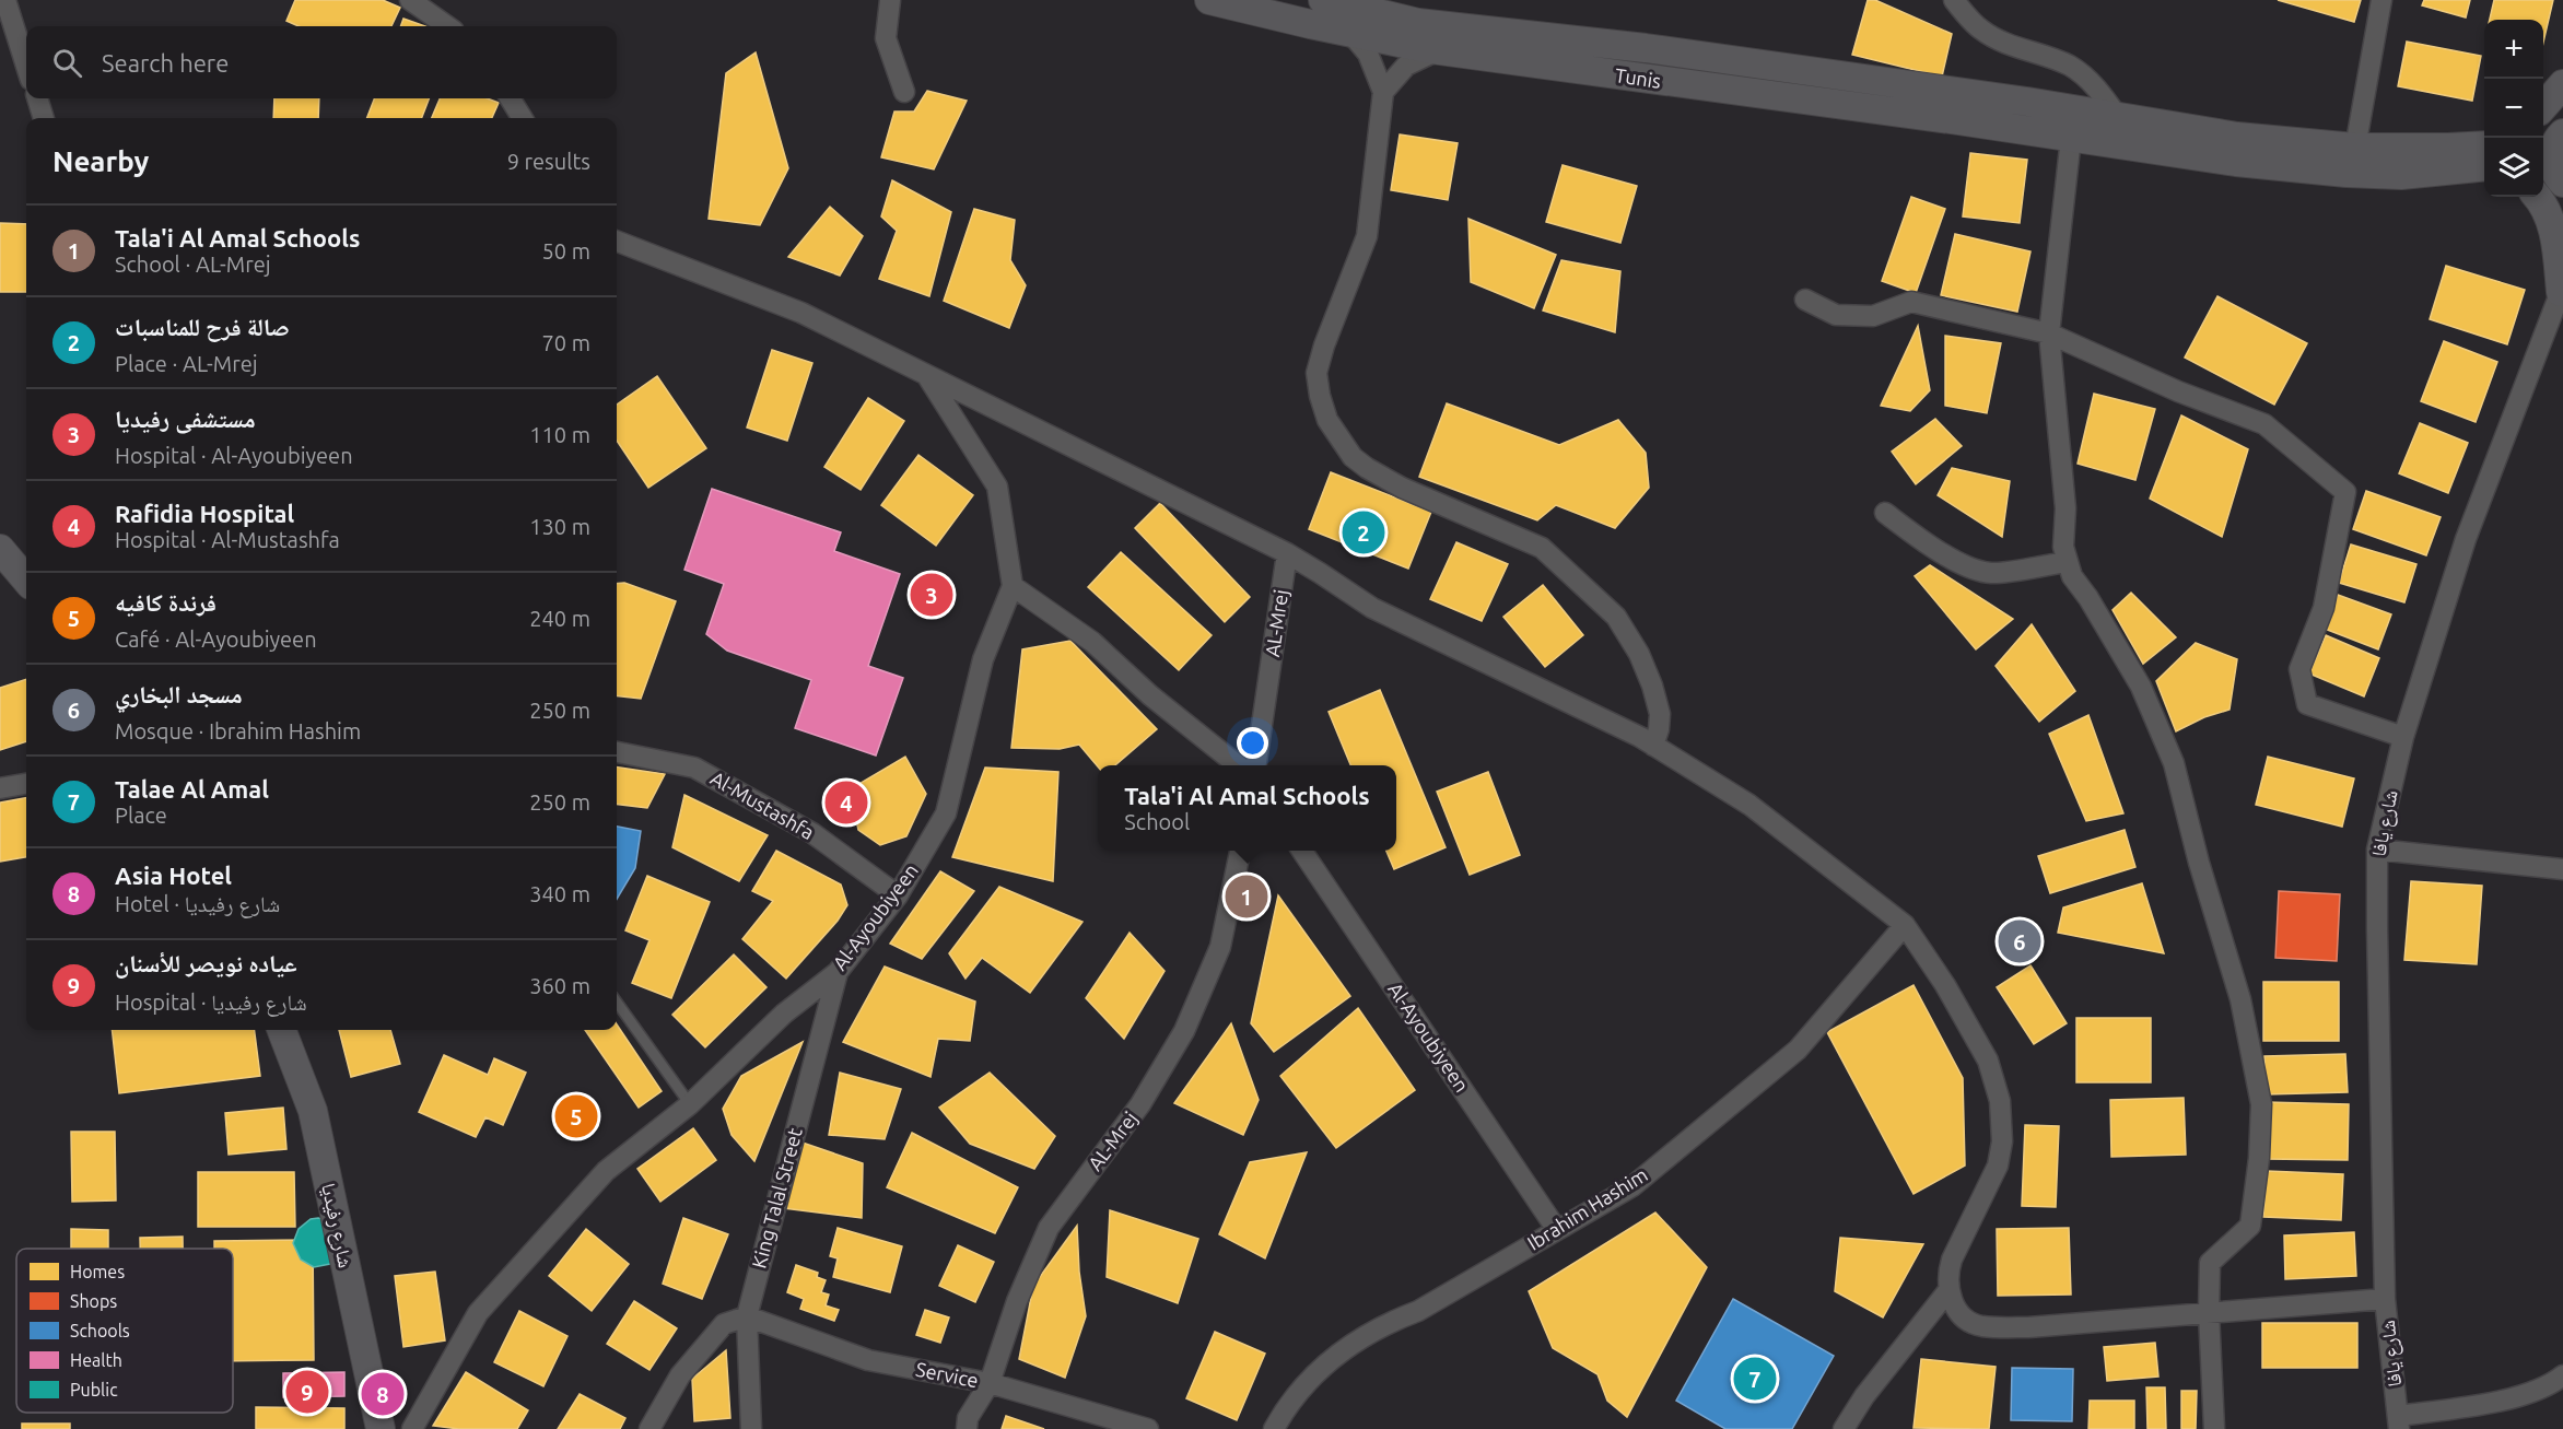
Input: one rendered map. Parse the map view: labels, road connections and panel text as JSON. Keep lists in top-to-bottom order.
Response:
{
  "streets": {
    "main road": ["Tunis", "شارع رفيديا"],
    "street": [
      "AL-Mrej",
      "Al-Mustashfa",
      "شارع يافا",
      "Al-Ayoubiyeen",
      "King Talal Street",
      "Ibrahim Hashim",
      "Service"
    ]
  },
  "crossings": [
    ["AL-Mrej", "Service"],
    ["Al-Mustashfa", "Al-Ayoubiyeen"],
    ["Al-Ayoubiyeen", "King Talal Street"],
    ["Al-Ayoubiyeen", "Ibrahim Hashim"],
    ["King Talal Street", "Service"]
  ],
  "legend": [
    "Homes",
    "Shops",
    "Schools",
    "Health",
    "Public"
  ],
  "page": {
    "map_buttons": ["+", "−"],
    "search": "Search here",
    "heading": ["Nearby", "9 results"],
    "list": [
      {
        "mark": "1",
        "name": "Tala'i Al Amal Schools",
        "note": "School · AL-Mrej",
        "value": "50 m"
      },
      {
        "mark": "2",
        "name": "صالة فرح للمناسبات",
        "note": "Place · AL-Mrej",
        "value": "70 m"
      },
      {
        "mark": "3",
        "name": "مستشفى رفيديا",
        "note": "Hospital · Al-Ayoubiyeen",
        "value": "110 m"
      },
      {
        "mark": "4",
        "name": "Rafidia Hospital",
        "note": "Hospital · Al-Mustashfa",
        "value": "130 m"
      },
      {
        "mark": "5",
        "name": "فرندة كافيه",
        "note": "Café · Al-Ayoubiyeen",
        "value": "240 m"
      },
      {
        "mark": "6",
        "name": "مسجد البخاري",
        "note": "Mosque · Ibrahim Hashim",
        "value": "250 m"
      },
      {
        "mark": "7",
        "name": "Talae Al Amal",
        "note": "Place",
        "value": "250 m"
      },
      {
        "mark": "8",
        "name": "Asia Hotel",
        "note": "Hotel · شارع رفيديا",
        "value": "340 m"
      },
      {
        "mark": "9",
        "name": "عياده نويصر للأسنان",
        "note": "Hospital · شارع رفيديا",
        "value": "360 m"
      }
    ],
    "pins": [
      "2",
      "3",
      "4",
      "1",
      "6",
      "5",
      "7",
      "9",
      "8"
    ],
    "popup": ["Tala'i Al Amal Schools", "School"]
  }
}
